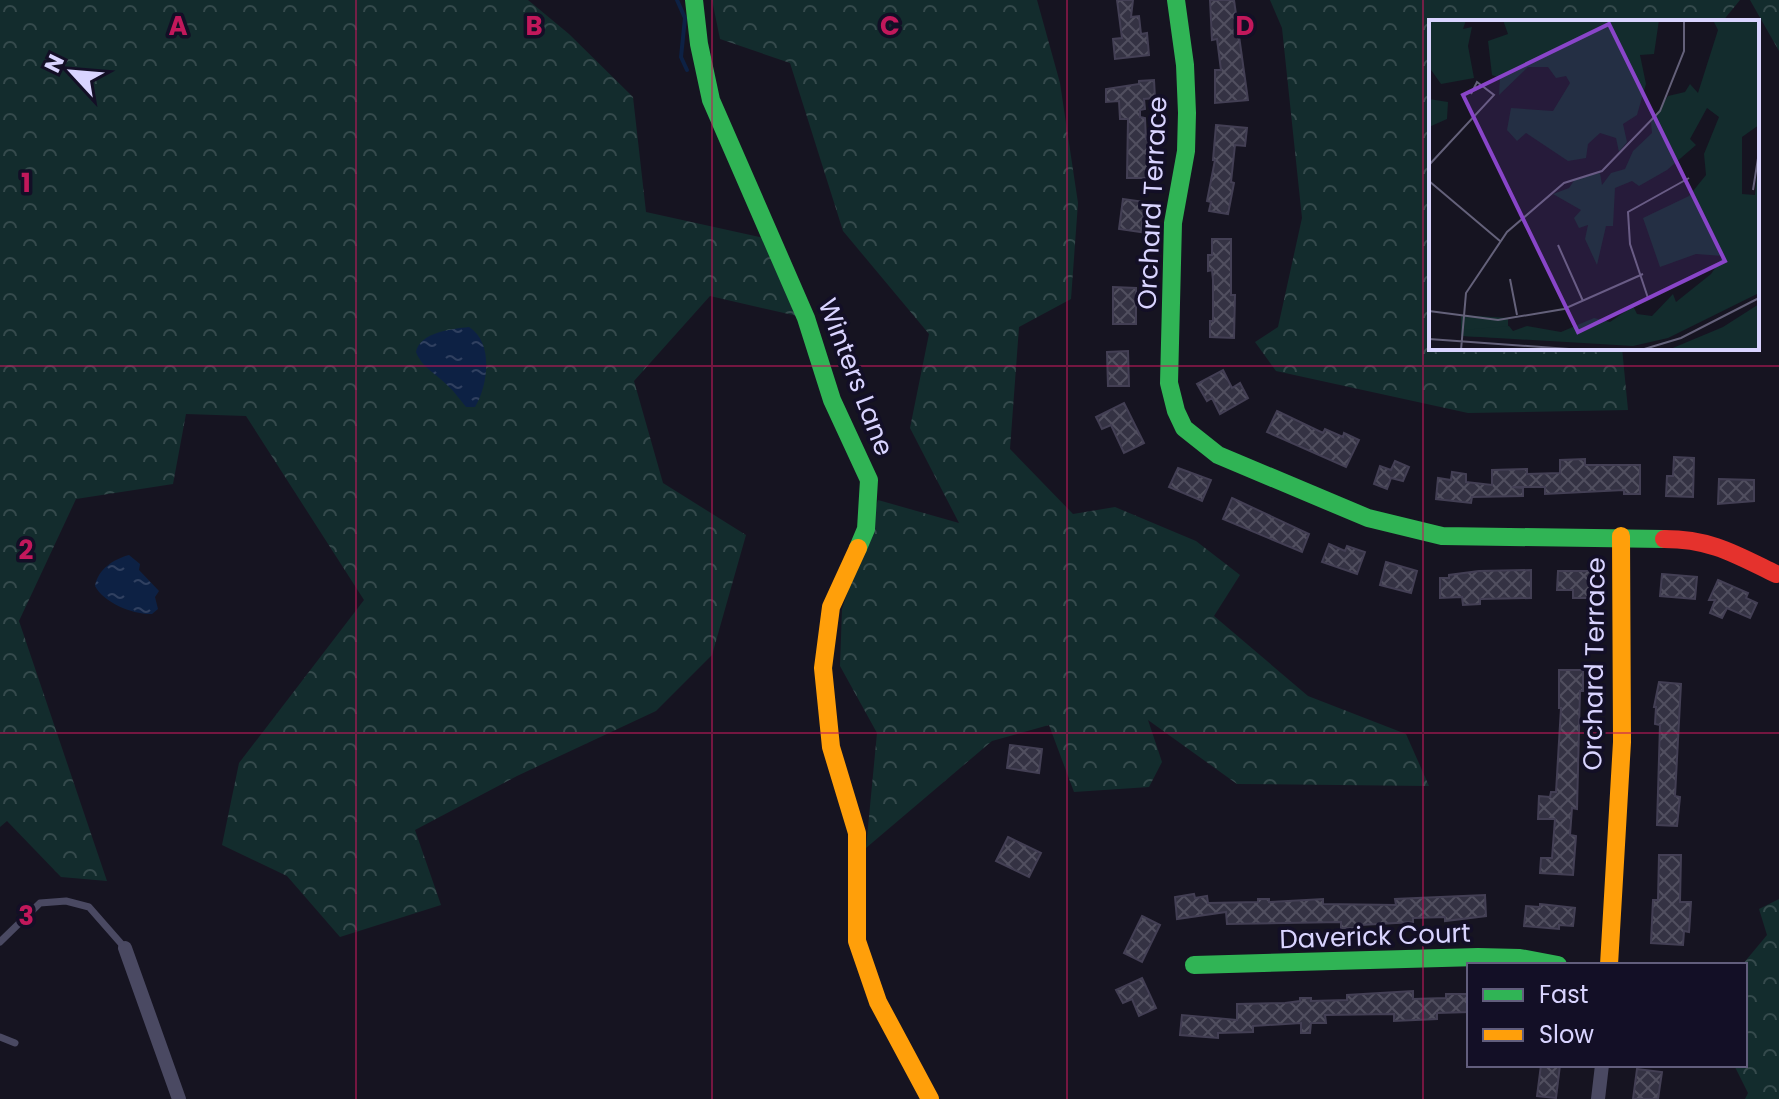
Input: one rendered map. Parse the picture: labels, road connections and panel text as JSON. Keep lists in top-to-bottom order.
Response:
{
  "streets": {
    "street": ["Orchard Terrace", "Winters Lane", "Daverick Court"]
  },
  "legend": ["Fast", "Slow"],
  "north": "top left",
  "grid": {
    "columns": [
      "A",
      "B",
      "C",
      "D"
    ],
    "rows": ["1", "2", "3"]
  }
}
